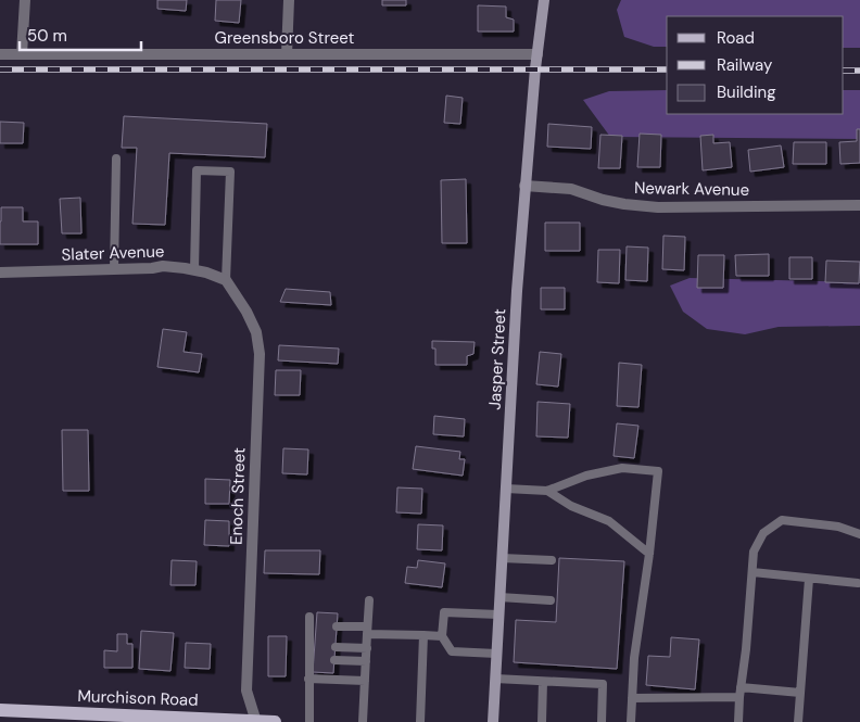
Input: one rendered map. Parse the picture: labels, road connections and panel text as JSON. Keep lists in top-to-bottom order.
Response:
{
  "streets": {
    "main road": ["Murchison Road"],
    "street": [
      "Greensboro Street",
      "Newark Avenue",
      "Slater Avenue",
      "Jasper Street",
      "Enoch Street"
    ]
  },
  "crossings": [
    ["Greensboro Street", "Jasper Street"],
    ["Newark Avenue", "Jasper Street"],
    ["Slater Avenue", "Enoch Street"],
    ["Enoch Street", "Murchison Road"]
  ],
  "legend": ["Road", "Railway", "Building"],
  "scale_bar": "50 m"
}
